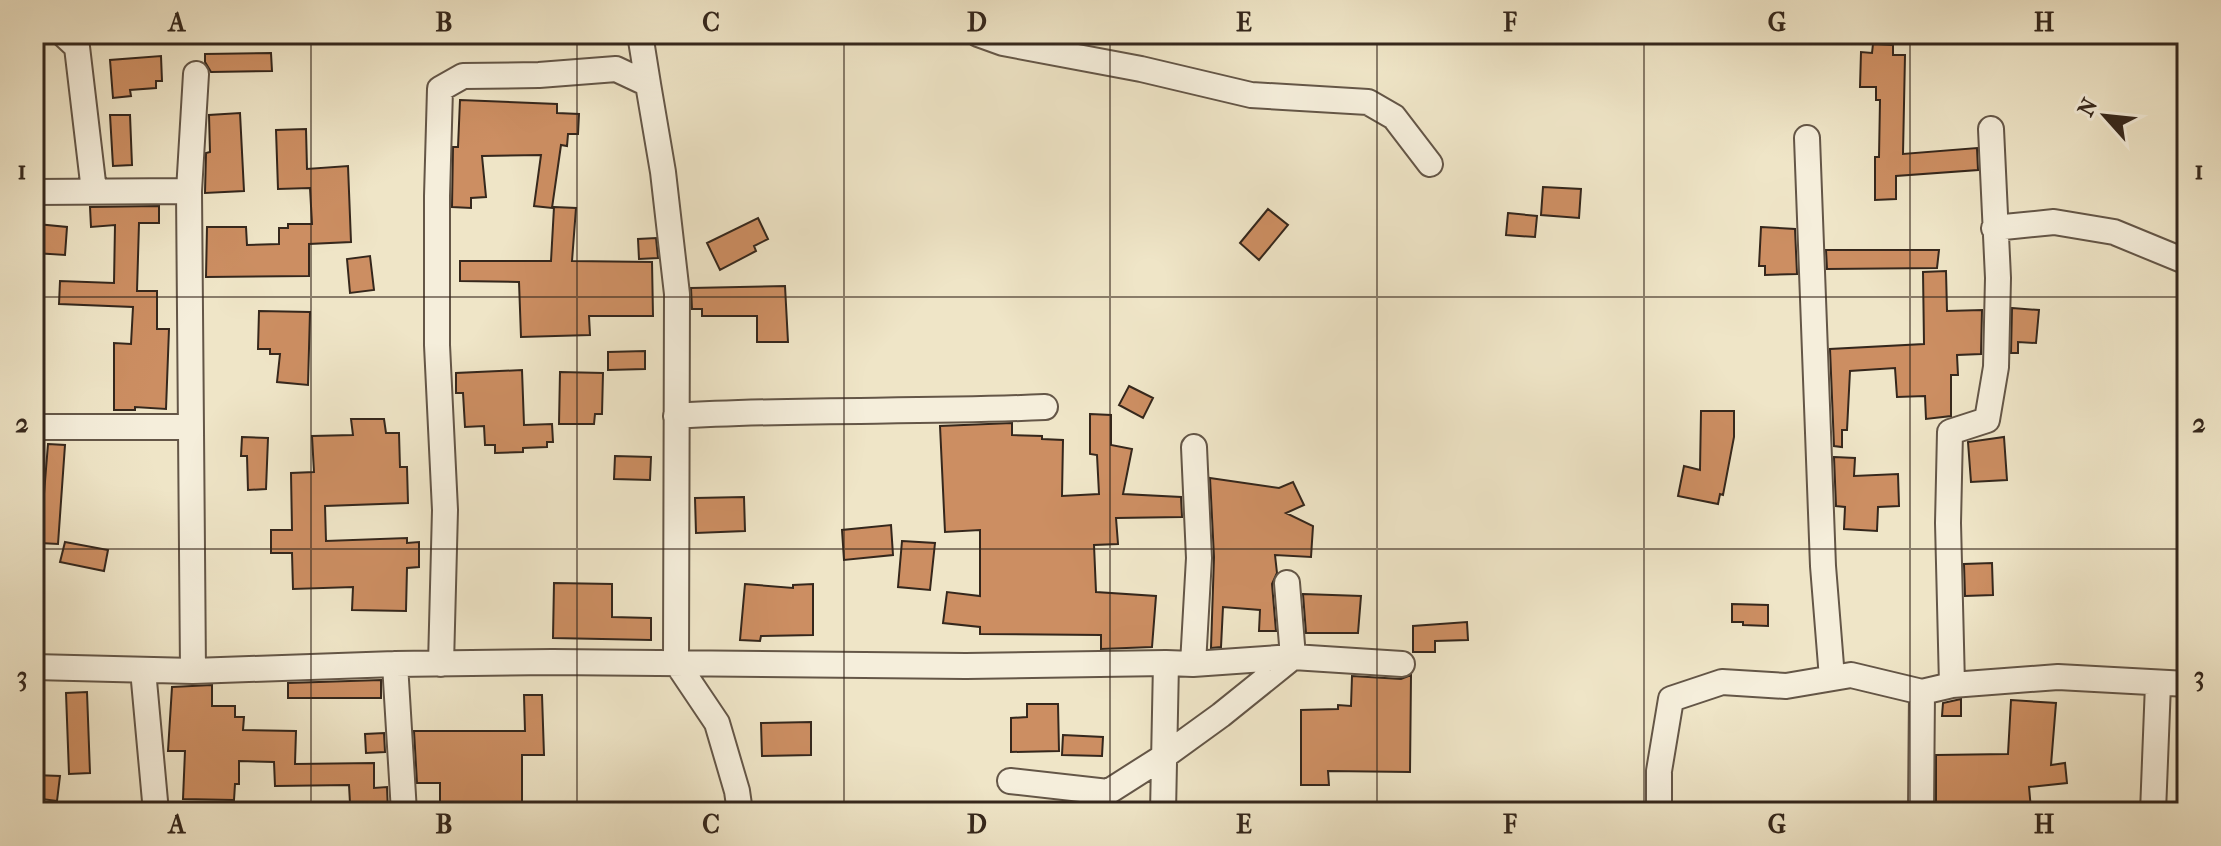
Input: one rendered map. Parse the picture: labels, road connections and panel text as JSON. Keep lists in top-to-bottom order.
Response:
{
  "north": "top left",
  "grid": {
    "columns": [
      "A",
      "B",
      "C",
      "D",
      "E",
      "F",
      "G",
      "H"
    ],
    "rows": ["1", "2", "3"]
  }
}
